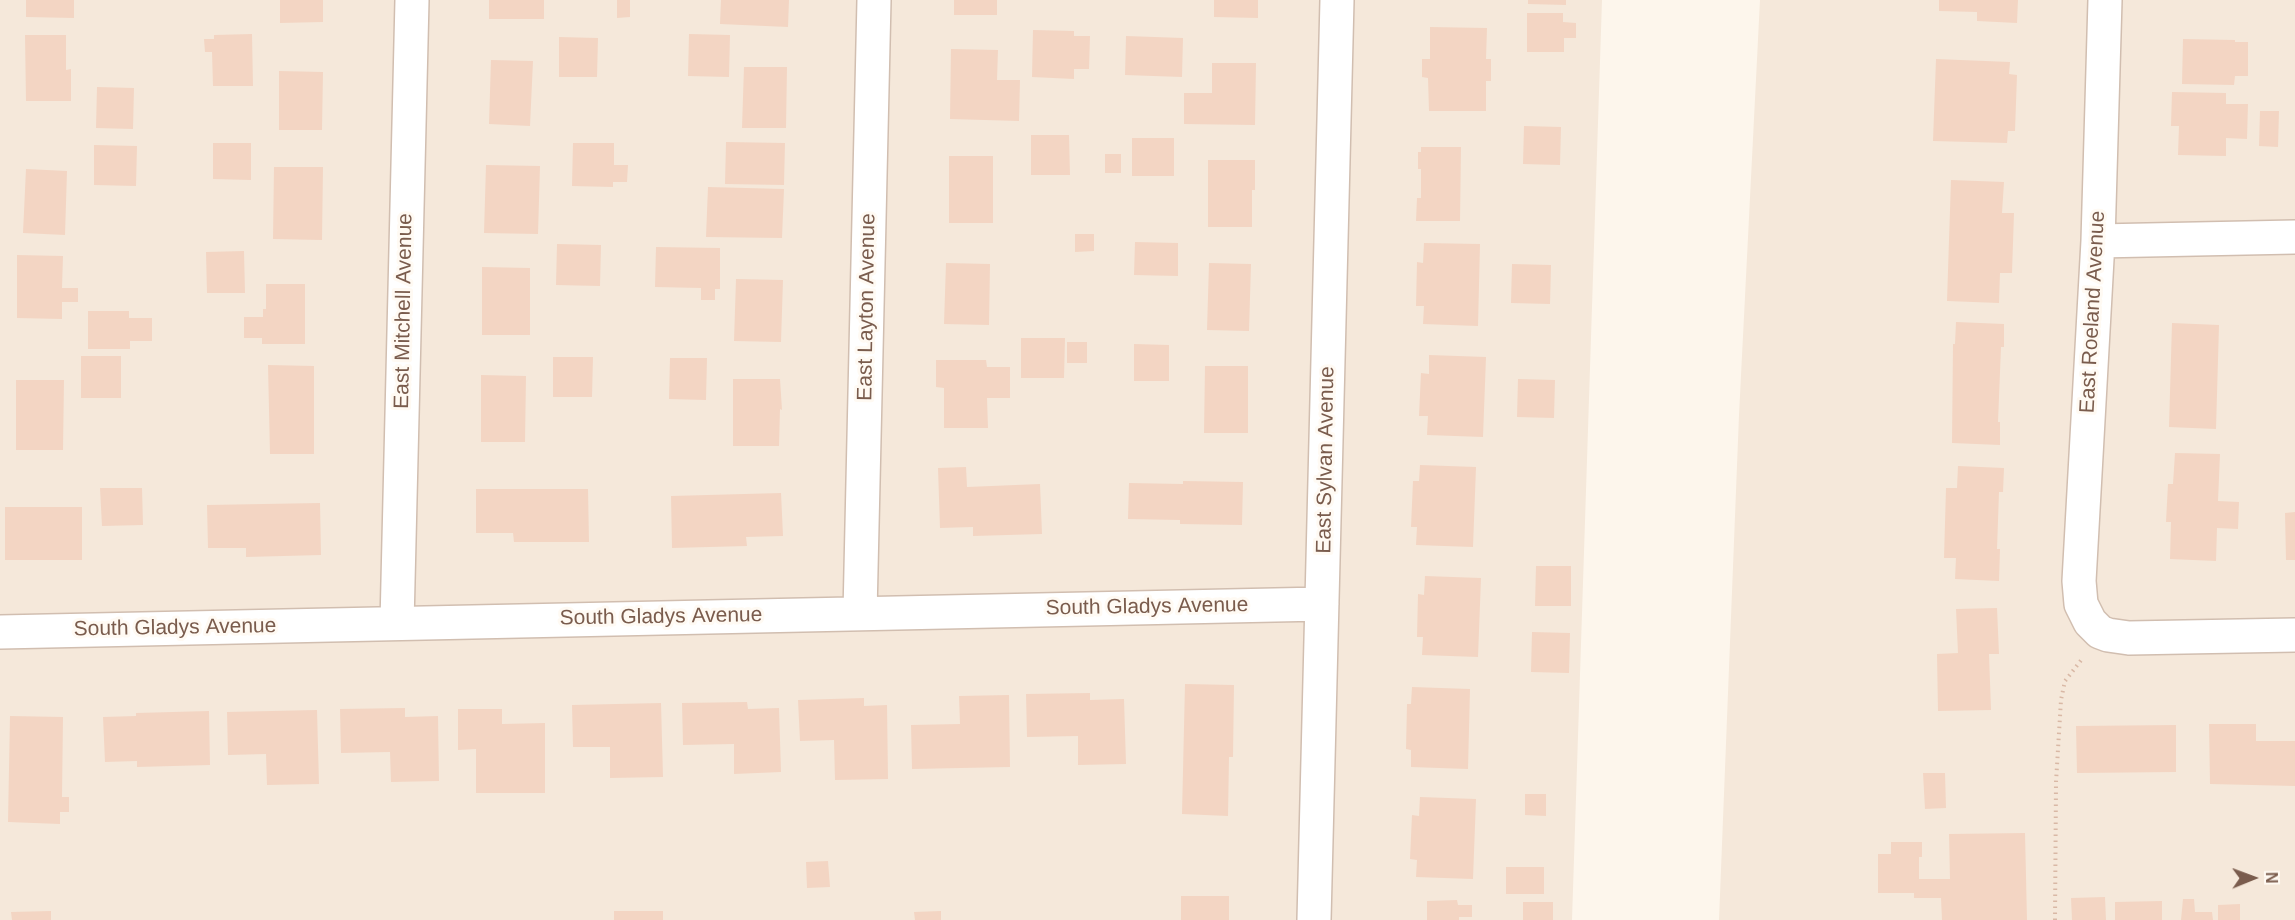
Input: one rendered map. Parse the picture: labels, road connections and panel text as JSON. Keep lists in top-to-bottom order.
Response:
{
  "streets": {
    "street": [
      "East Layton Avenue",
      "East Mitchell Avenue",
      "East Roeland Avenue",
      "East Sylvan Avenue",
      "South Gladys Avenue"
    ]
  },
  "crossings": [
    ["East Layton Avenue", "South Gladys Avenue"],
    ["East Mitchell Avenue", "South Gladys Avenue"],
    ["East Sylvan Avenue", "South Gladys Avenue"]
  ],
  "north": "right"
}
